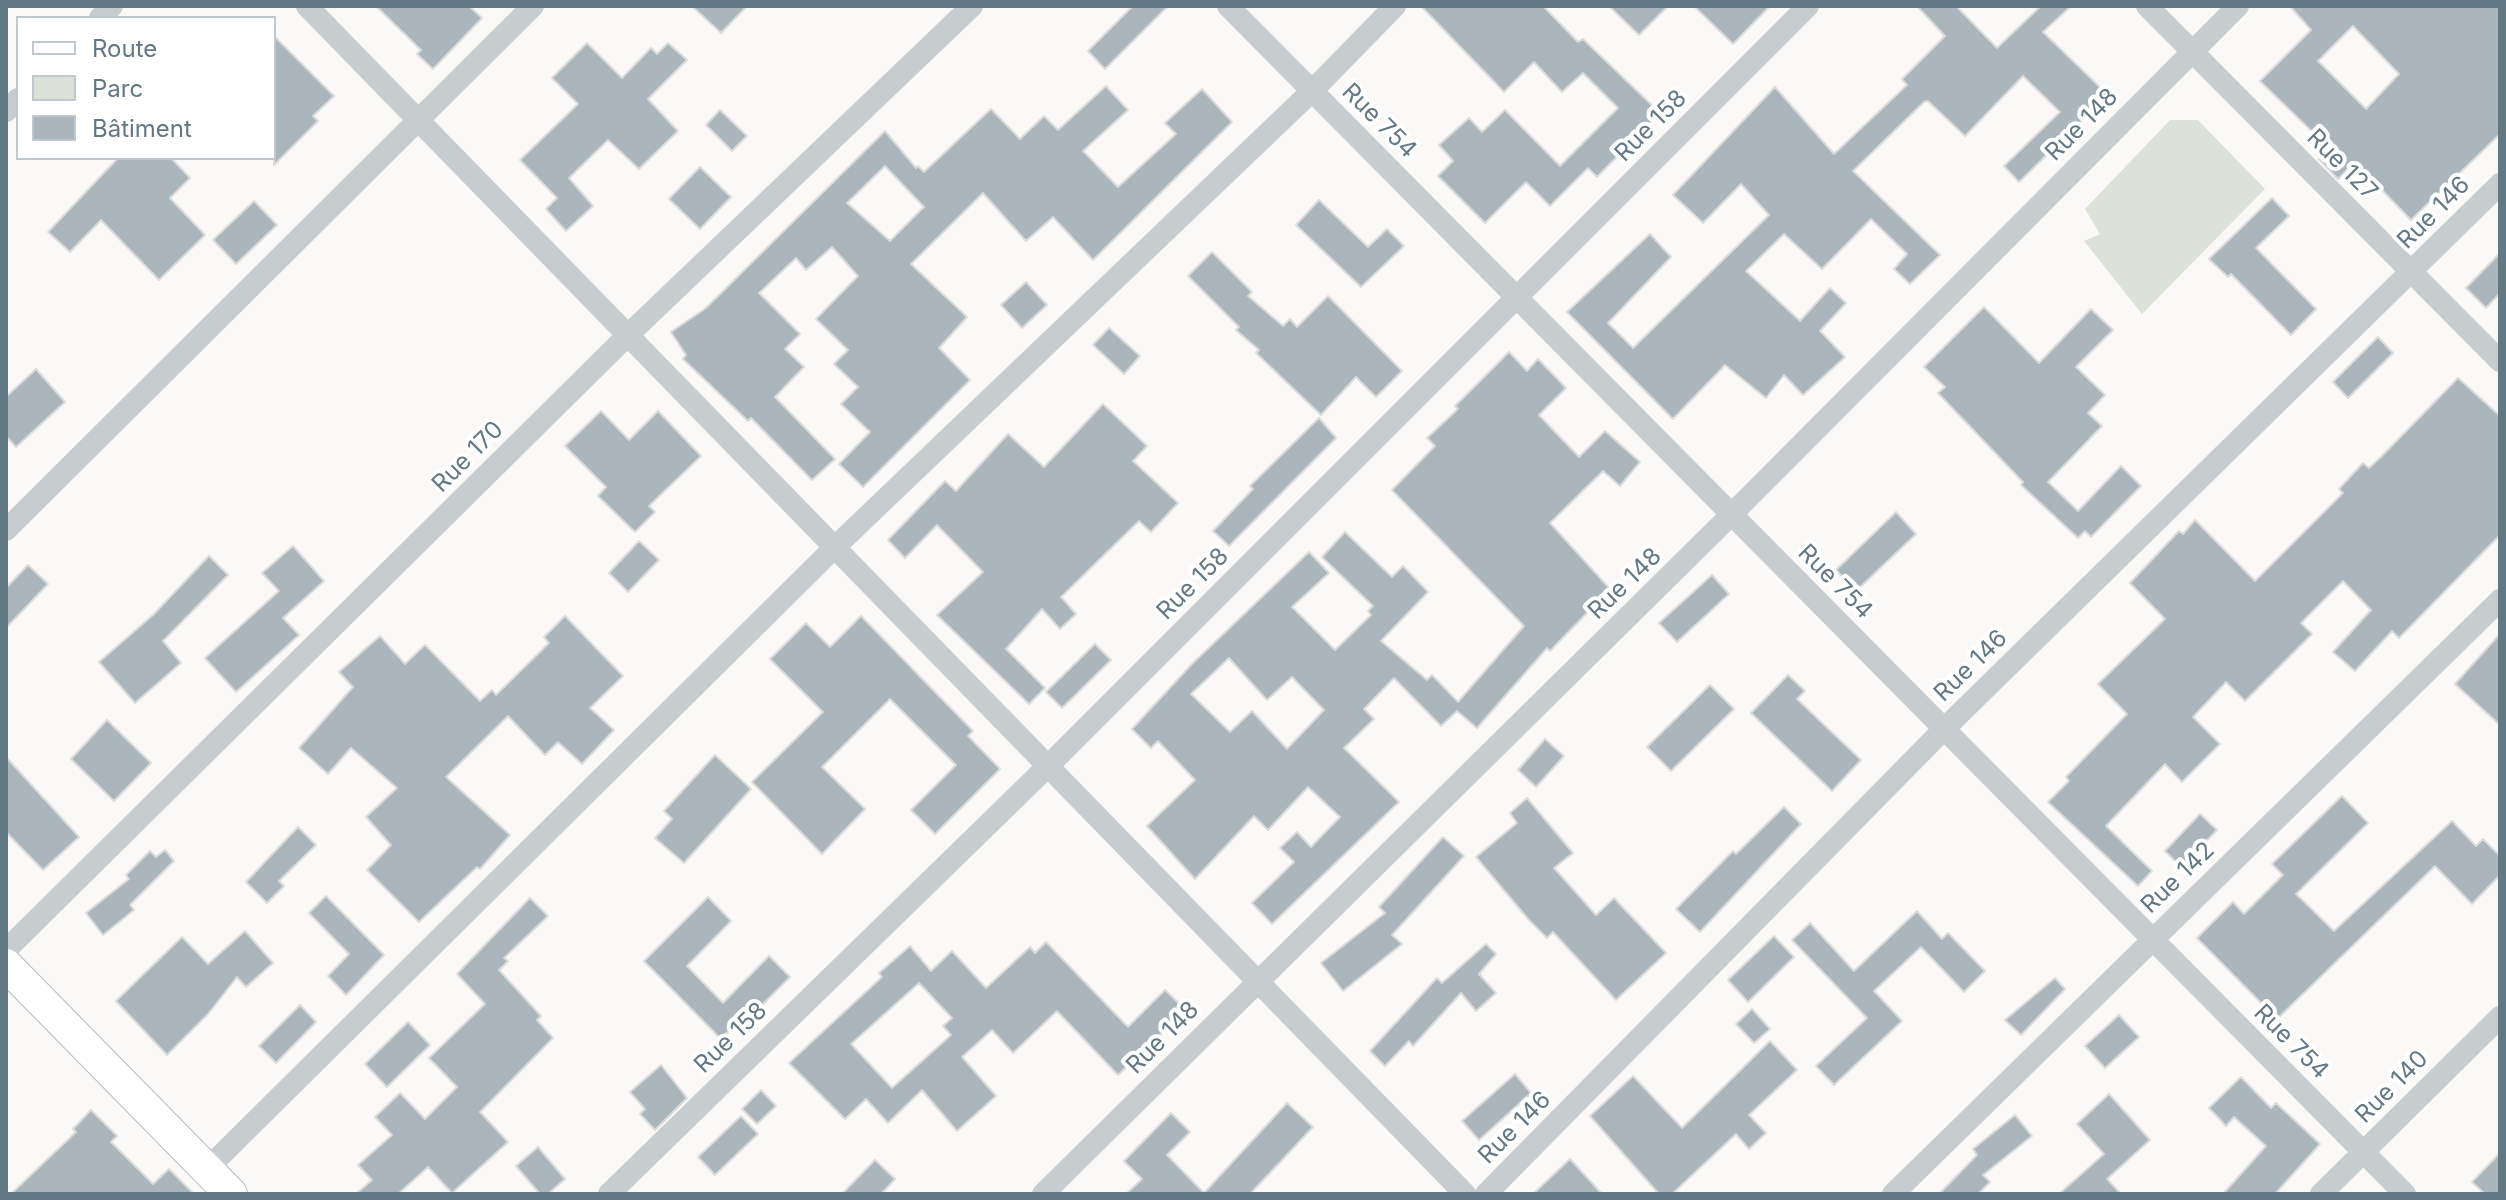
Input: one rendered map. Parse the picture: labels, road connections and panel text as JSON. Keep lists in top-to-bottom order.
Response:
{
  "streets": {
    "street": [
      "Rue 754",
      "Rue 148",
      "Rue 158",
      "Rue 127",
      "Rue 146",
      "Rue 170",
      "Rue 142",
      "Rue 140"
    ]
  },
  "crossings": [
    ["Rue 754", "Rue 148"],
    ["Rue 754", "Rue 158"],
    ["Rue 754", "Rue 146"],
    ["Rue 754", "Rue 142"],
    ["Rue 754", "Rue 140"],
    ["Rue 148", "Rue 127"],
    ["Rue 127", "Rue 146"]
  ],
  "legend": ["Route", "Parc", "Bâtiment"]
}
